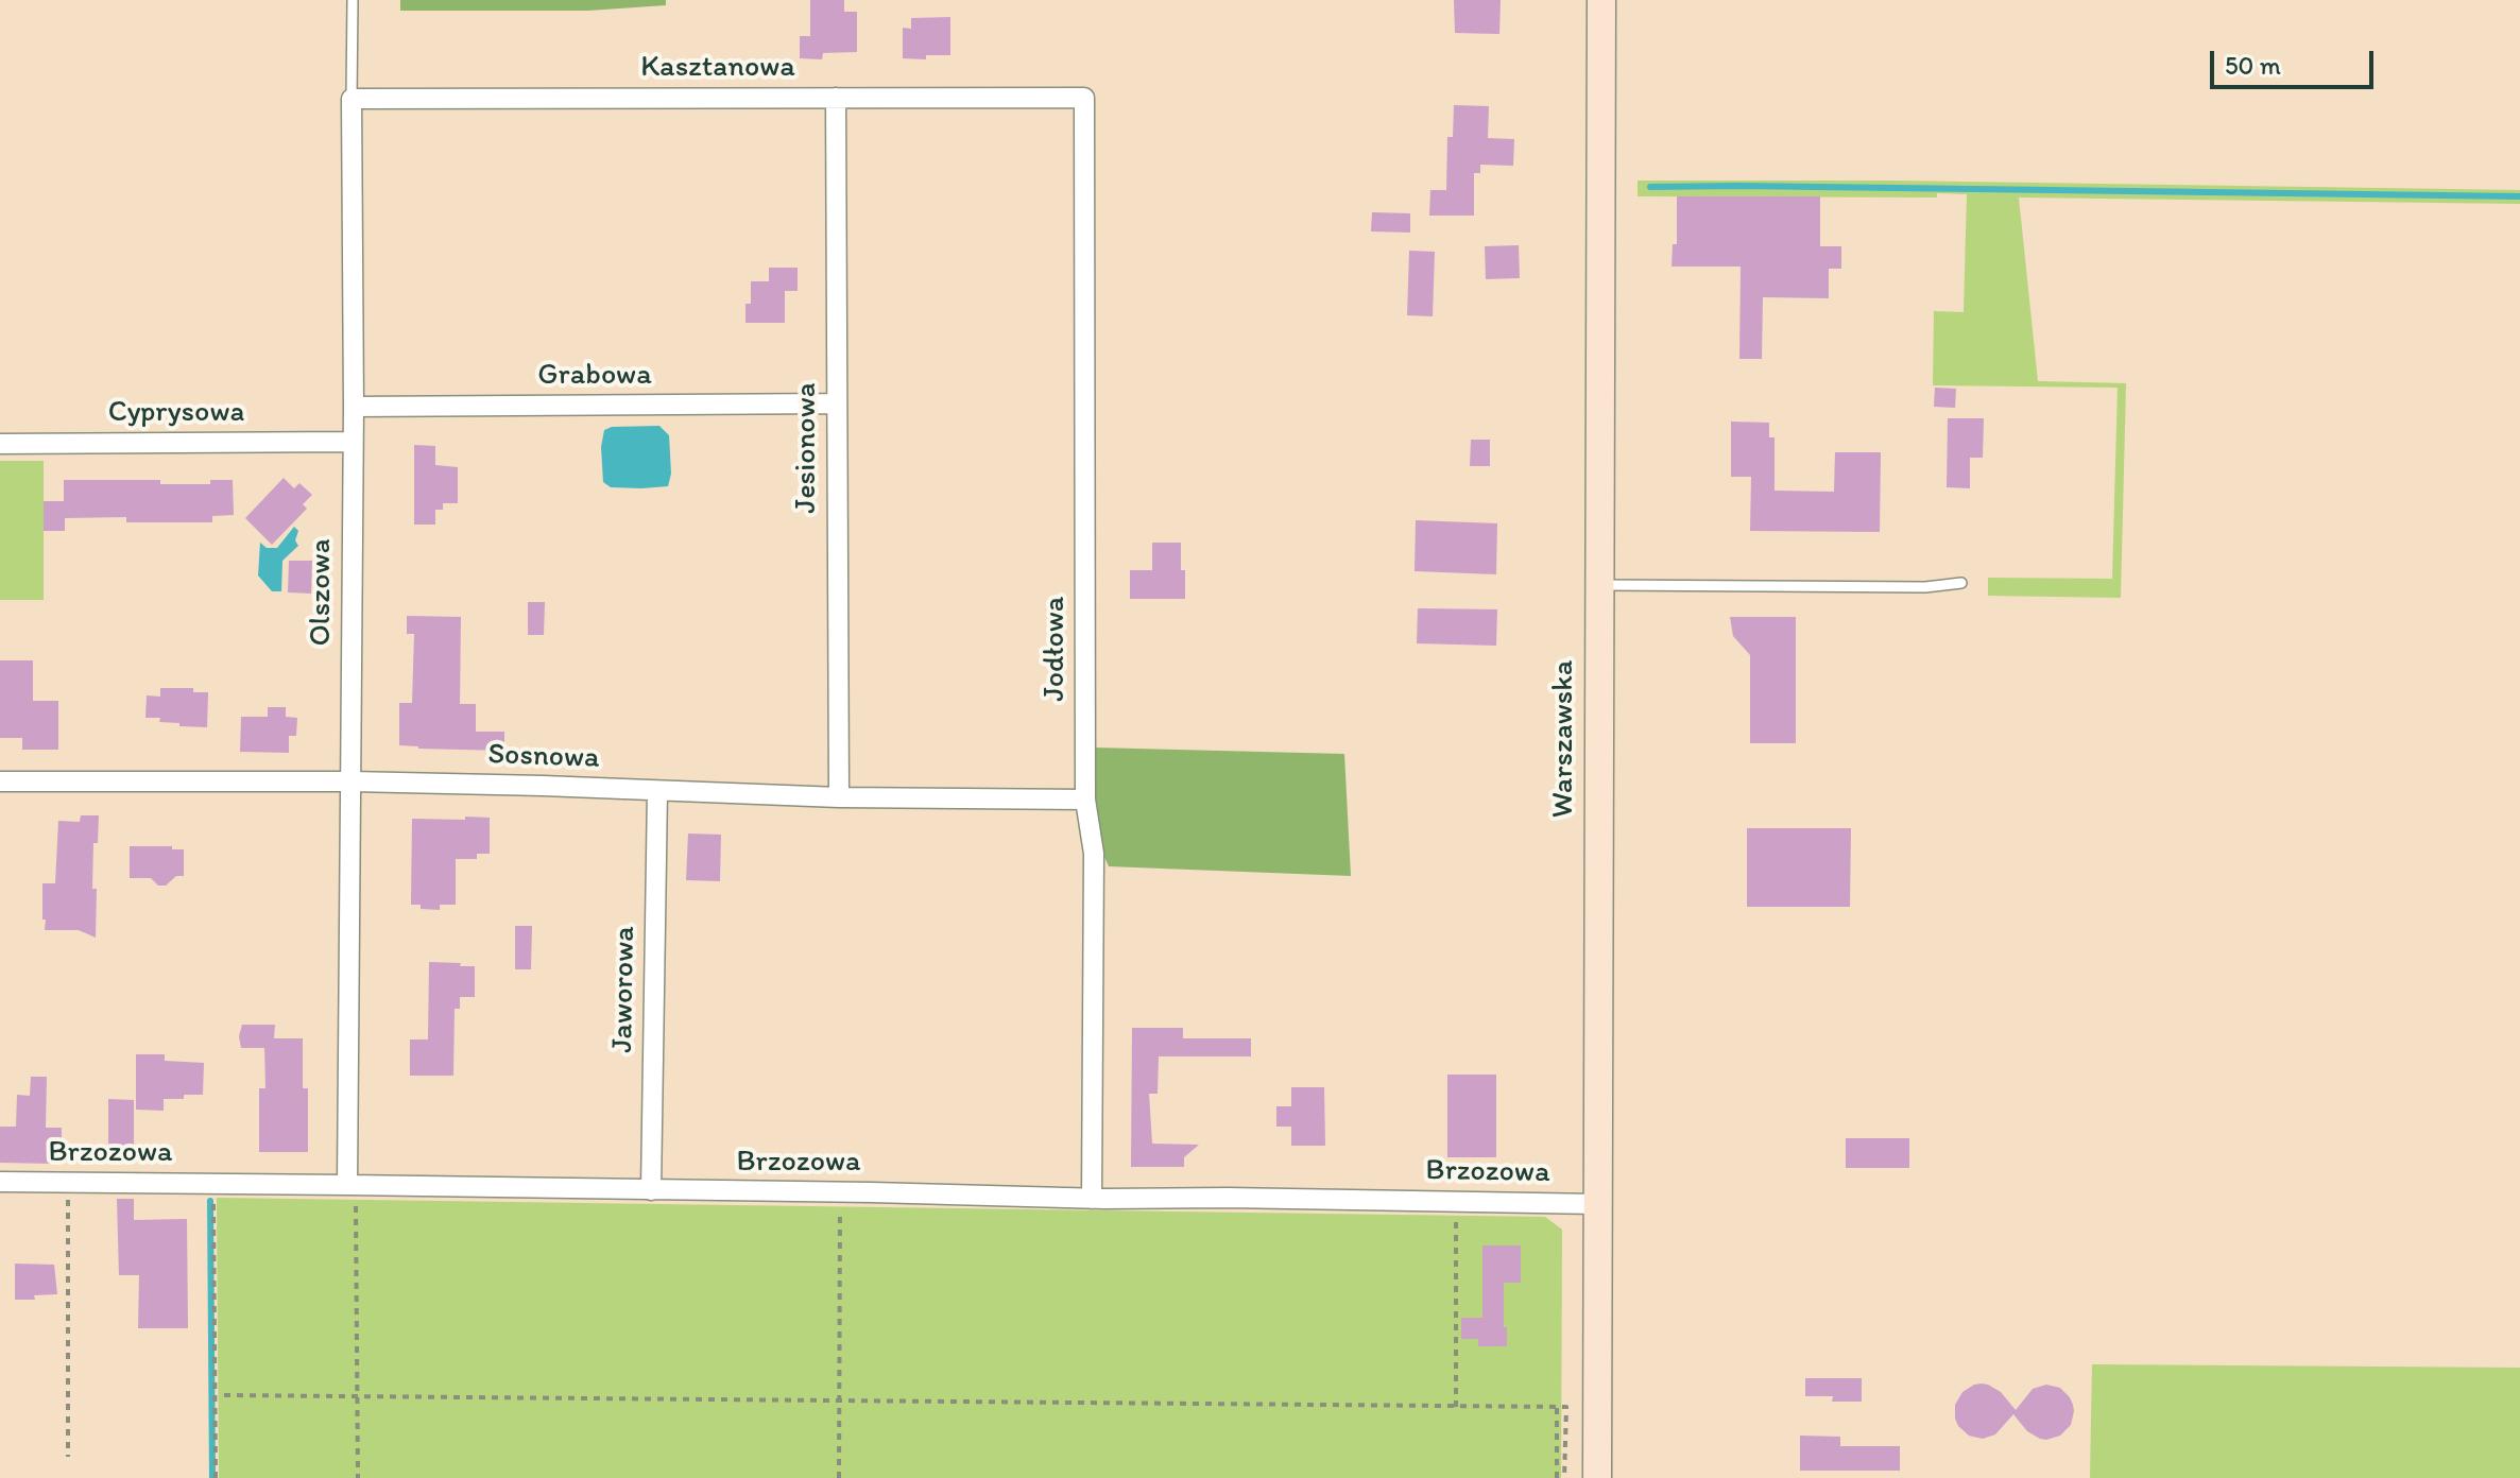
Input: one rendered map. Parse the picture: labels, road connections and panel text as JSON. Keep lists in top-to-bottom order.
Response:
{
  "streets": {
    "main road": ["Warszawska"],
    "street": [
      "Kasztanowa",
      "Grabowa",
      "Cyprysowa",
      "Jesionowa",
      "Olszowa",
      "Jodłowa",
      "Sosnowa",
      "Jaworowa",
      "Brzozowa"
    ]
  },
  "crossings": [
    ["Kasztanowa", "Jesionowa"],
    ["Kasztanowa", "Olszowa"],
    ["Kasztanowa", "Jodłowa"],
    ["Grabowa", "Jesionowa"],
    ["Grabowa", "Olszowa"],
    ["Cyprysowa", "Olszowa"],
    ["Jesionowa", "Sosnowa"],
    ["Olszowa", "Sosnowa"],
    ["Olszowa", "Brzozowa"],
    ["Jodłowa", "Sosnowa"],
    ["Jodłowa", "Brzozowa"],
    ["Warszawska", "Brzozowa"],
    ["Sosnowa", "Jaworowa"],
    ["Jaworowa", "Brzozowa"]
  ],
  "scale_bar": "50 m"
}
